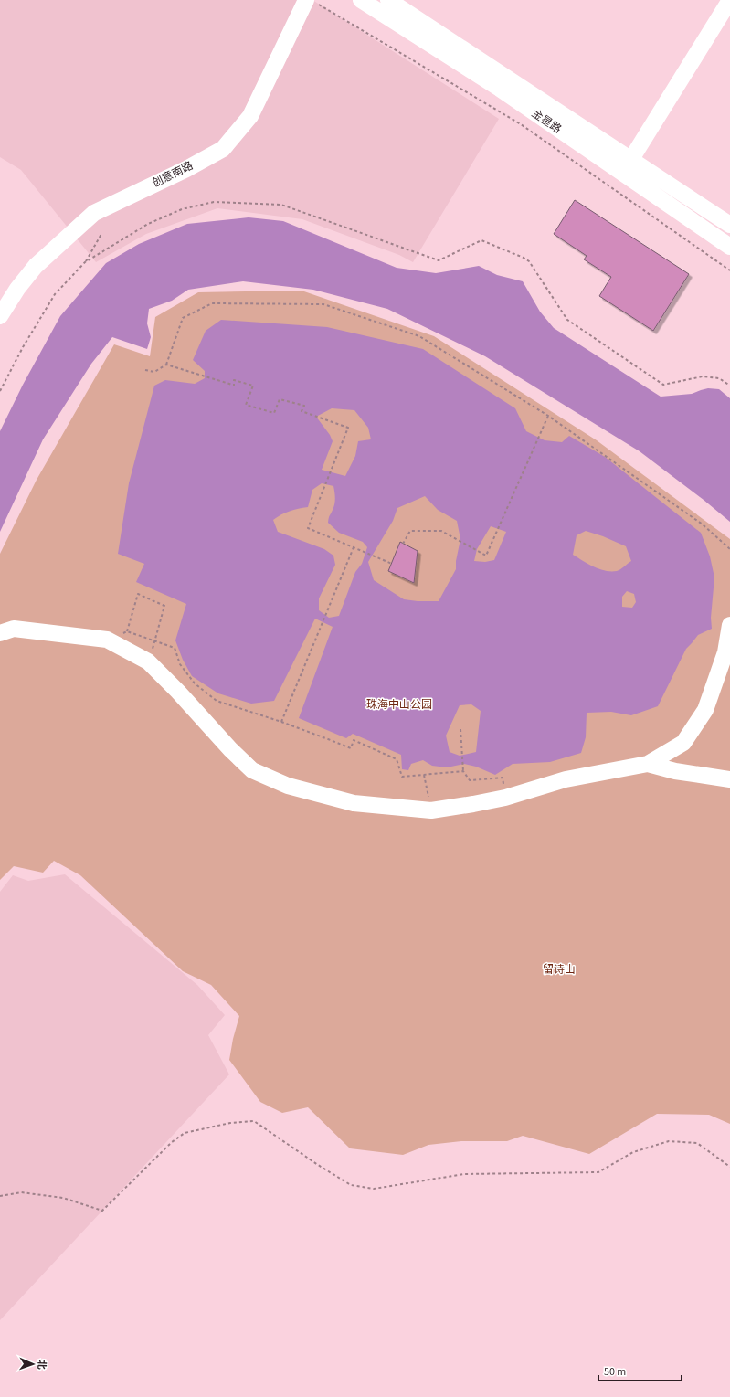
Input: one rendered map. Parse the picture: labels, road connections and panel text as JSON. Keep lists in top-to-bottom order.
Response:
{
  "streets": {
    "street": ["金星路", "创意南路"]
  },
  "parks": ["珠海中山公园", "留诗山"],
  "scale_bar": "50 m",
  "north": "right"
}
